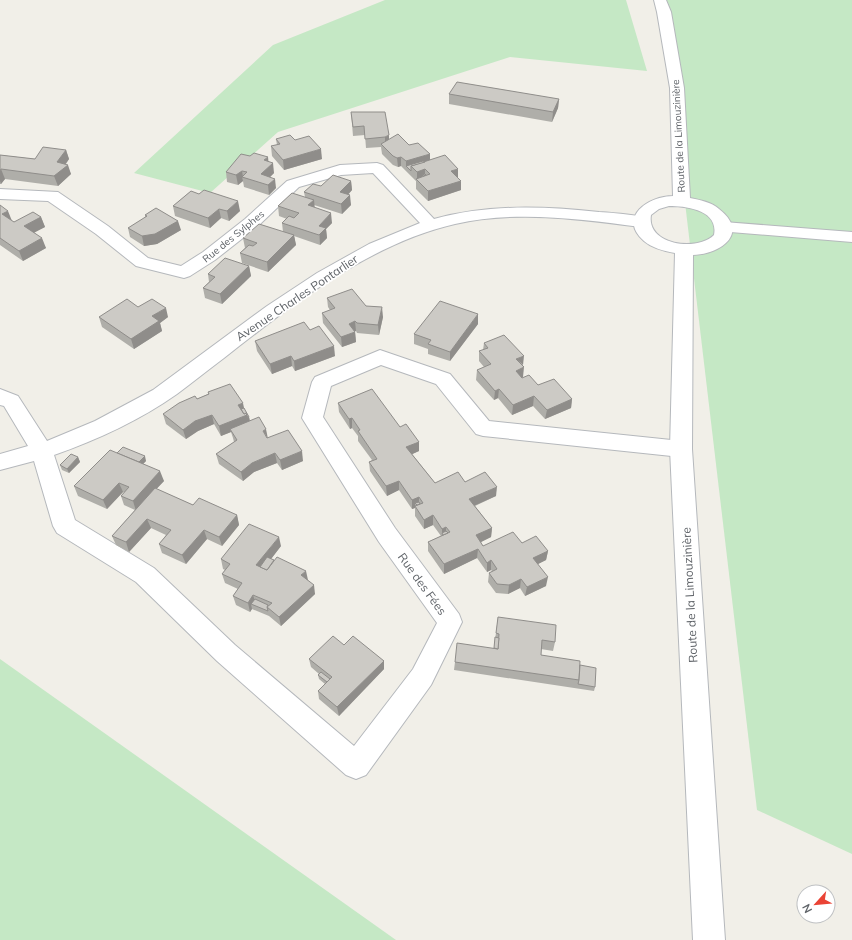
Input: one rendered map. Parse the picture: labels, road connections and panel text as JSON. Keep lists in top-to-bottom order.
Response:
{
  "streets": {
    "street": [
      "Route de la Limouzinière",
      "Rue des Sylphes",
      "Avenue Charles Pontarlier",
      "Rue des Fées"
    ]
  },
  "crossings": [
    ["Route de la Limouzinière", "Avenue Charles Pontarlier"],
    ["Route de la Limouzinière", "Rue des Fées"],
    ["Rue des Sylphes", "Avenue Charles Pontarlier"],
    ["Avenue Charles Pontarlier", "Rue des Fées"]
  ],
  "north": "bottom left"
}
